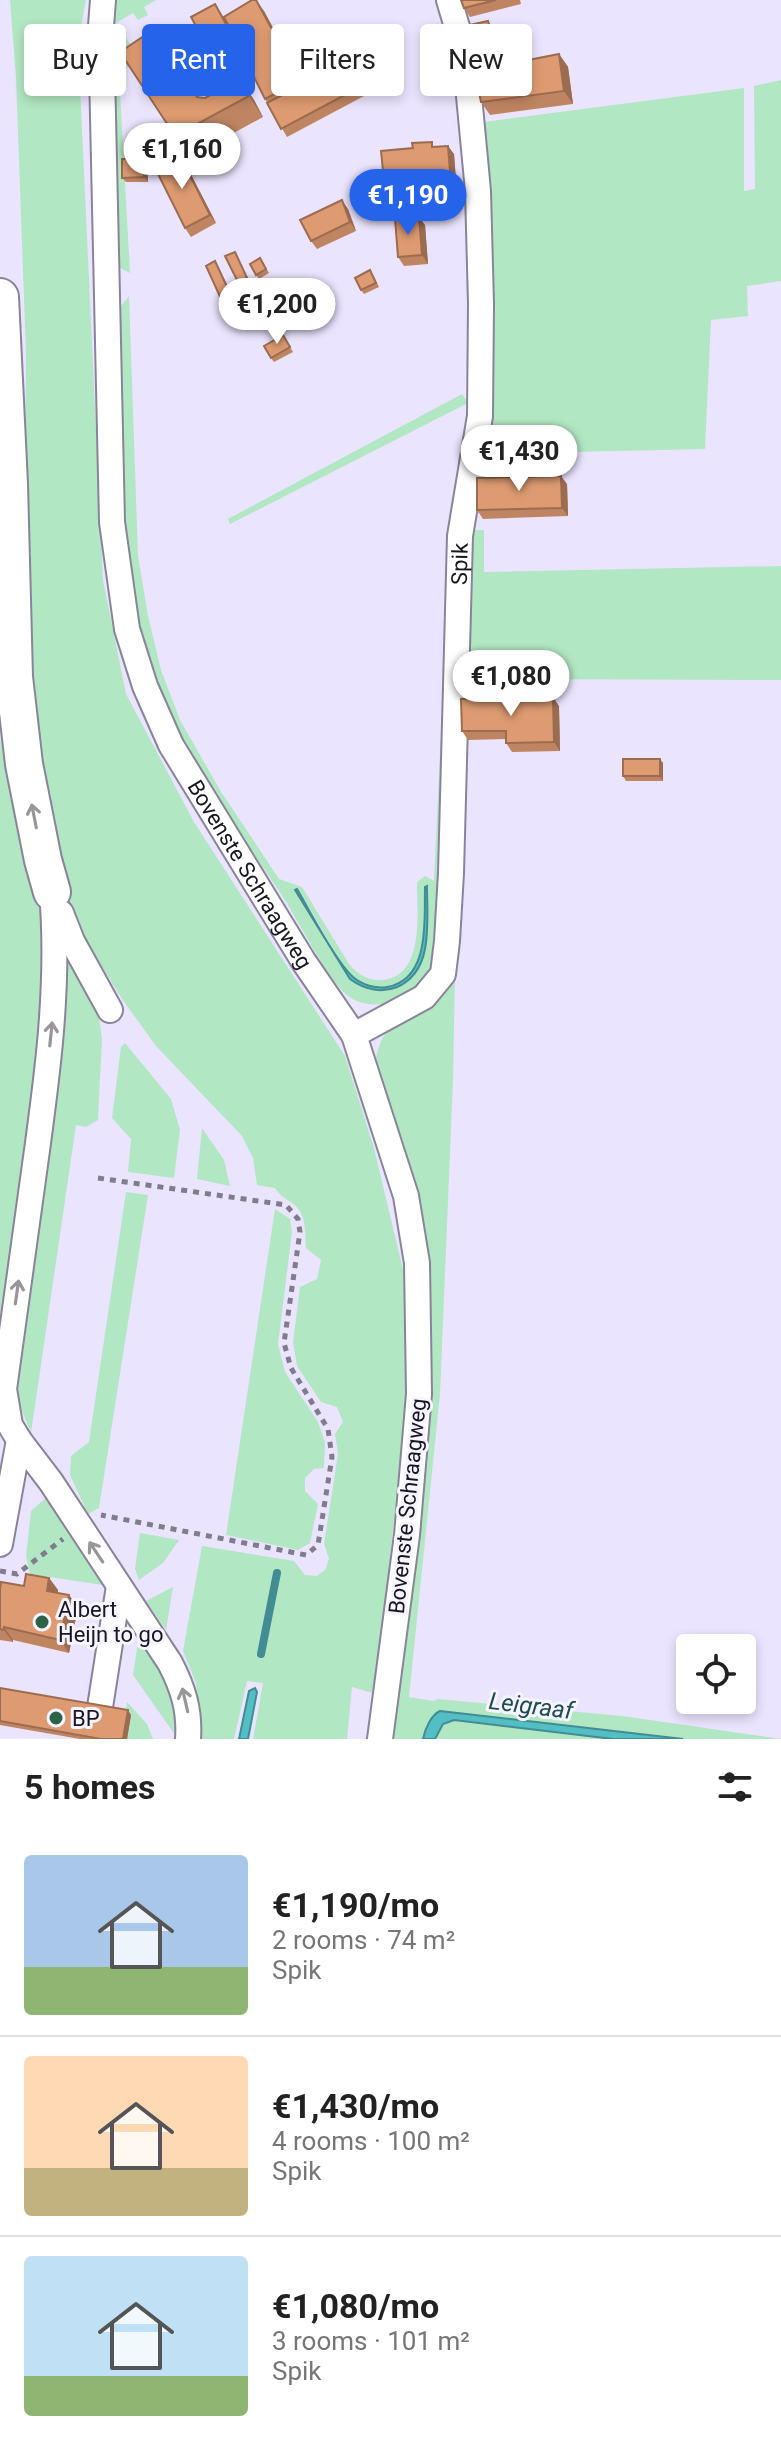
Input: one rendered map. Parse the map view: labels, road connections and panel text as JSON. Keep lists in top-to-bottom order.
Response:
{
  "streets": {
    "street": ["Spik", "Bovenste Schraagweg"]
  },
  "crossings": [
    ["Spik", "Bovenste Schraagweg"]
  ],
  "water": ["Leigraaf"],
  "places": ["Albert Heijn to go", "BP"],
  "page": {
    "chip": [
      "Buy",
      "Rent",
      "Filters",
      "New"
    ],
    "price": [
      "€1,160",
      "€1,190",
      "€1,200",
      "€1,430",
      "€1,080"
    ],
    "heading": "5 homes",
    "list": [
      {
        "name": "€1,190/mo",
        "note": "2 rooms · 74 m² · Spik"
      },
      {
        "name": "€1,430/mo",
        "note": "4 rooms · 100 m² · Spik"
      },
      {
        "name": "€1,080/mo",
        "note": "3 rooms · 101 m² · Spik"
      }
    ]
  }
}
